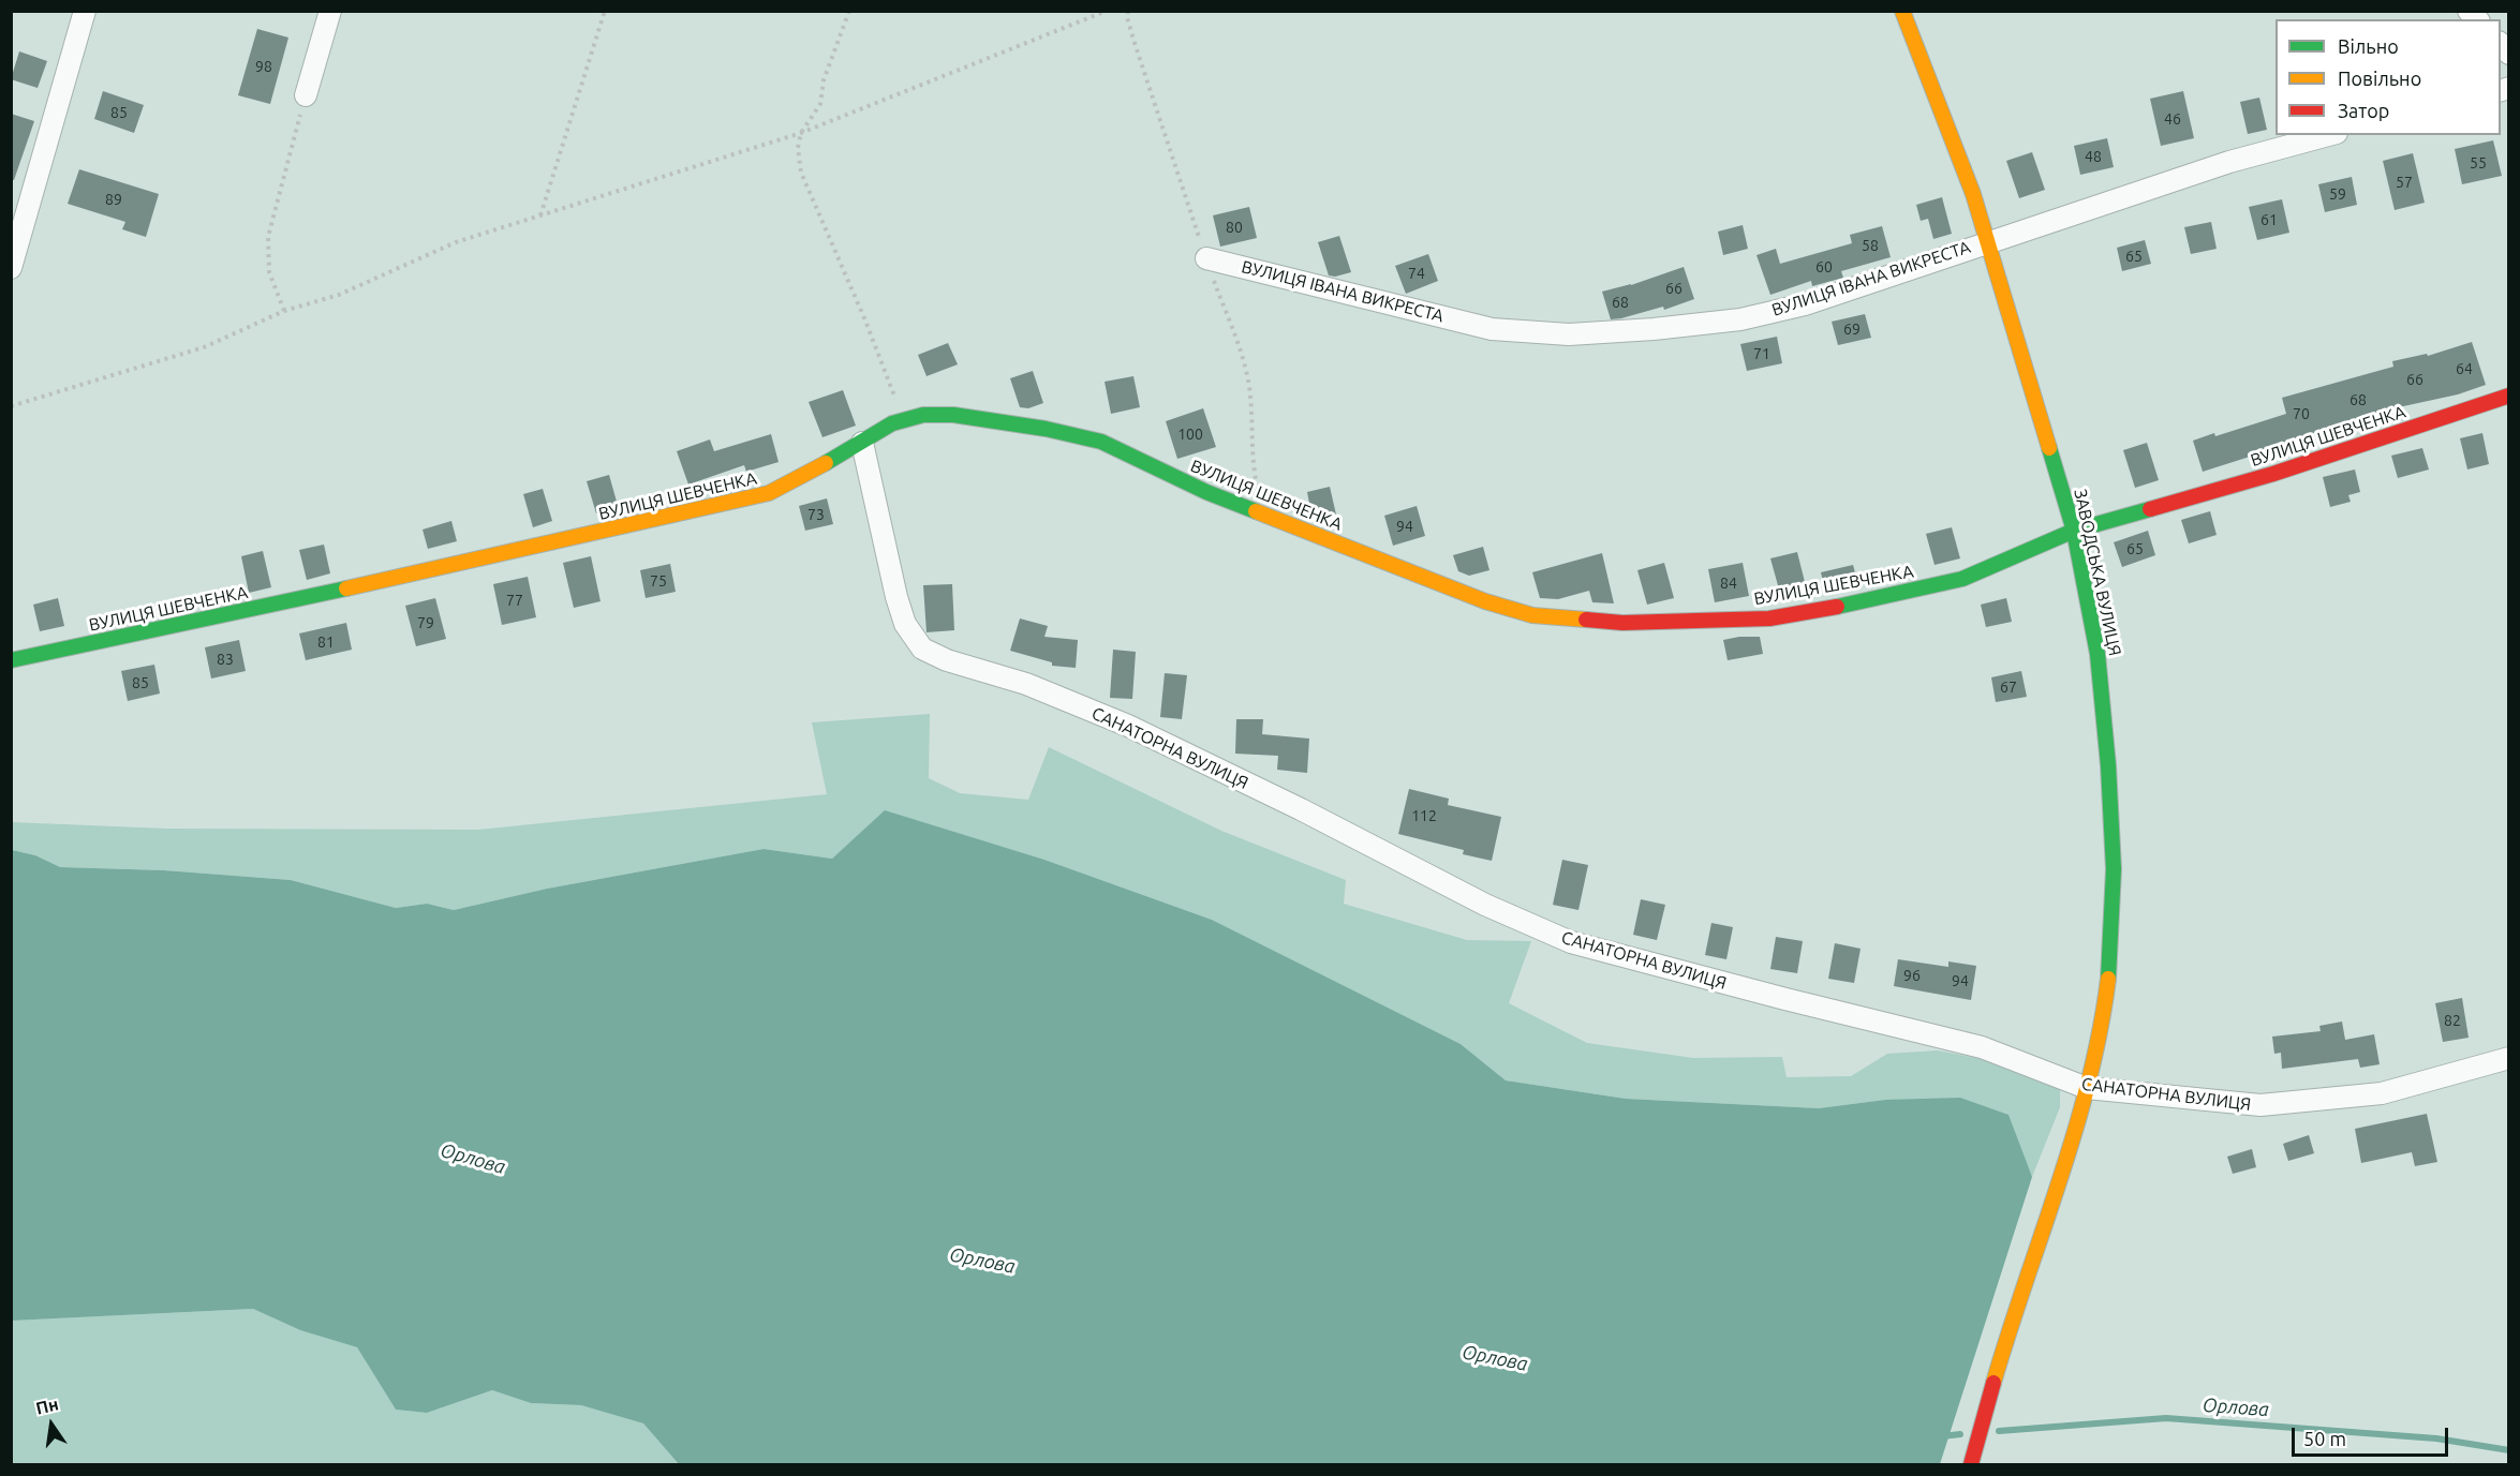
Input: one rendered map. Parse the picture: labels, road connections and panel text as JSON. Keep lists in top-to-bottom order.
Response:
{
  "streets": {
    "street": [
      "ВУЛИЦЯ ІВАНА ВИКРЕСТА",
      "ВУЛИЦЯ ШЕВЧЕНКА",
      "ЗАВОДСЬКА ВУЛИЦЯ",
      "САНАТОРНА ВУЛИЦЯ"
    ]
  },
  "crossings": [
    ["ВУЛИЦЯ ІВАНА ВИКРЕСТА", "ЗАВОДСЬКА ВУЛИЦЯ"],
    ["ВУЛИЦЯ ШЕВЧЕНКА", "ЗАВОДСЬКА ВУЛИЦЯ"],
    ["ВУЛИЦЯ ШЕВЧЕНКА", "САНАТОРНА ВУЛИЦЯ"],
    ["ЗАВОДСЬКА ВУЛИЦЯ", "САНАТОРНА ВУЛИЦЯ"]
  ],
  "water": ["Орлова"],
  "house_numbers": [
    "98",
    "85",
    "46",
    "48",
    "55",
    "57",
    "59",
    "89",
    "61",
    "80",
    "58",
    "65",
    "60",
    "74",
    "66",
    "68",
    "69",
    "71",
    "64",
    "66",
    "68",
    "70",
    "100",
    "73",
    "94",
    "65",
    "75",
    "84",
    "77",
    "79",
    "81",
    "83",
    "85",
    "67",
    "112",
    "96",
    "94",
    "82"
  ],
  "legend": ["Вільно", "Повільно", "Затор"],
  "scale_bar": "50 m",
  "north": "top"
}
